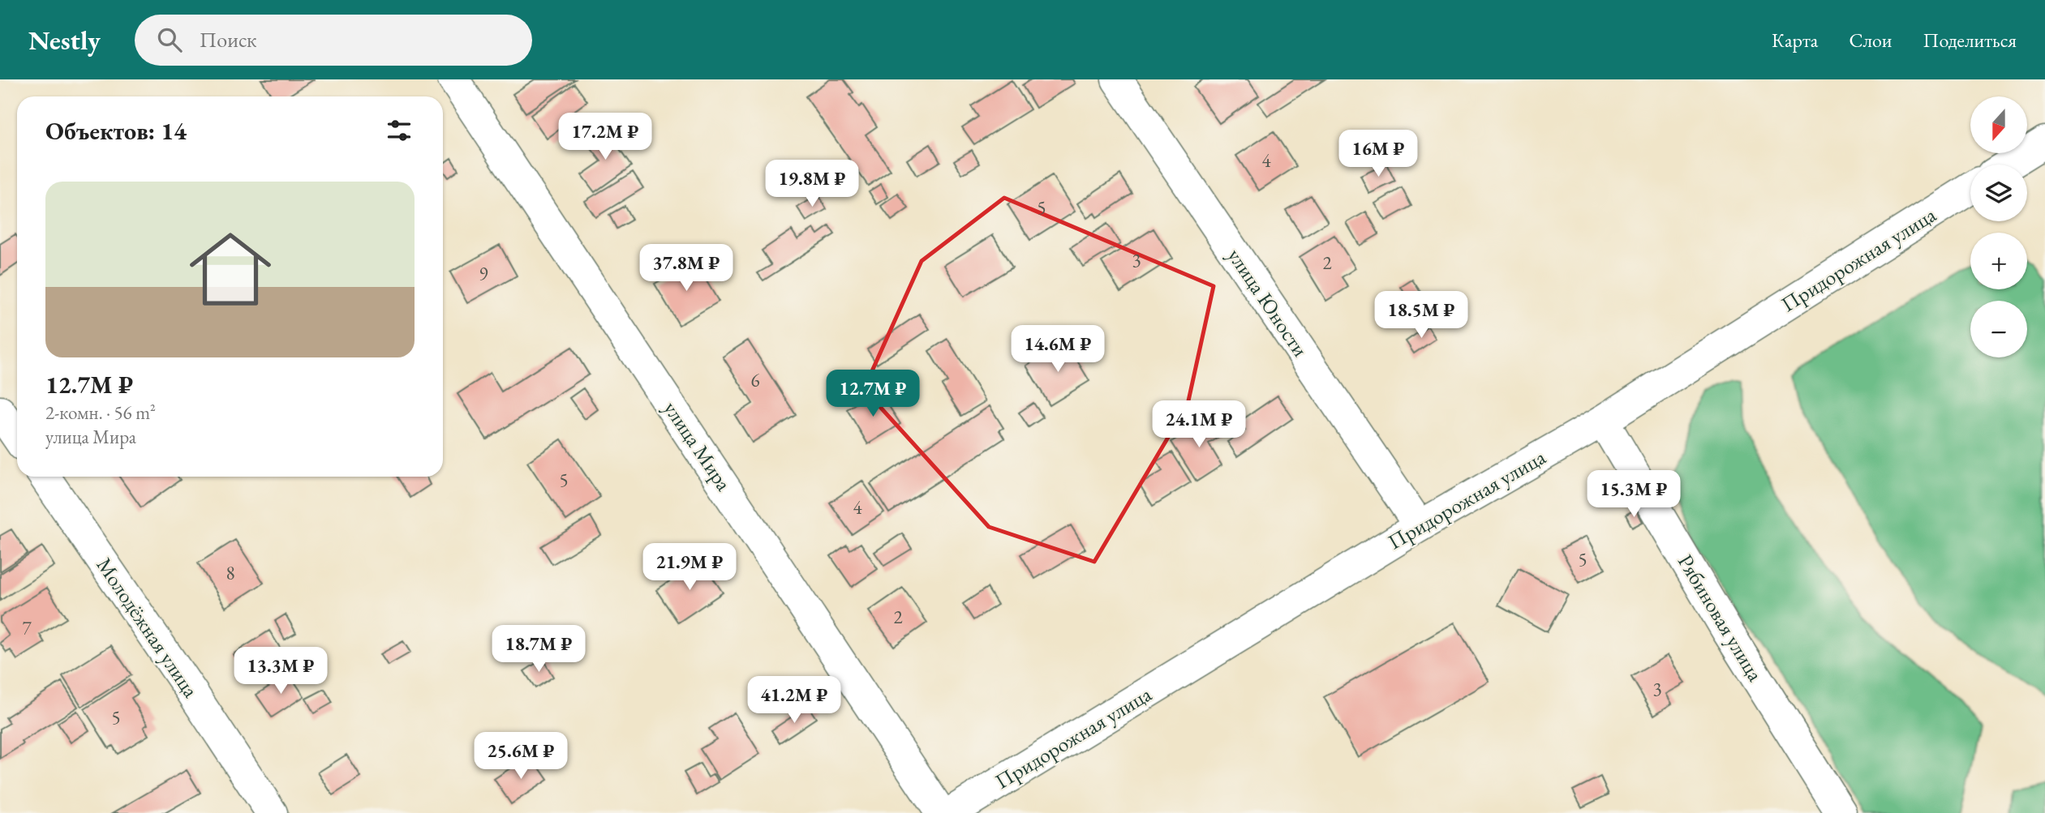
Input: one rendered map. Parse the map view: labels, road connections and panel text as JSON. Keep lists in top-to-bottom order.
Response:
{
  "streets": {
    "street": [
      "Придорожная улица",
      "улица Юности",
      "улица Мира",
      "Рябиновая улица",
      "Молодёжная улица"
    ]
  },
  "crossings": [
    ["Придорожная улица", "улица Юности"],
    ["Придорожная улица", "Рябиновая улица"]
  ],
  "house_numbers": [
    "4",
    "5",
    "3",
    "2",
    "9",
    "6",
    "5",
    "4",
    "5",
    "8",
    "2",
    "7",
    "3",
    "5"
  ],
  "north": "bottom",
  "page": {
    "header": "Nestly",
    "search": "Поиск",
    "nav": ["Карта", "Слои", "Поделиться"],
    "map_buttons": ["+", "−"],
    "heading": "Объектов: 14",
    "price": [
      "17.2M ₽",
      "16M ₽",
      "19.8M ₽",
      "37.8M ₽",
      "18.5M ₽",
      "14.6M ₽",
      "12.7M ₽",
      "24.1M ₽",
      "15.3M ₽",
      "21.9M ₽",
      "18.7M ₽",
      "13.3M ₽",
      "41.2M ₽",
      "25.6M ₽"
    ],
    "list": [
      {
        "name": "12.7M ₽",
        "note": "2-комн. · 56 m² · улица Мира"
      }
    ]
  }
}
